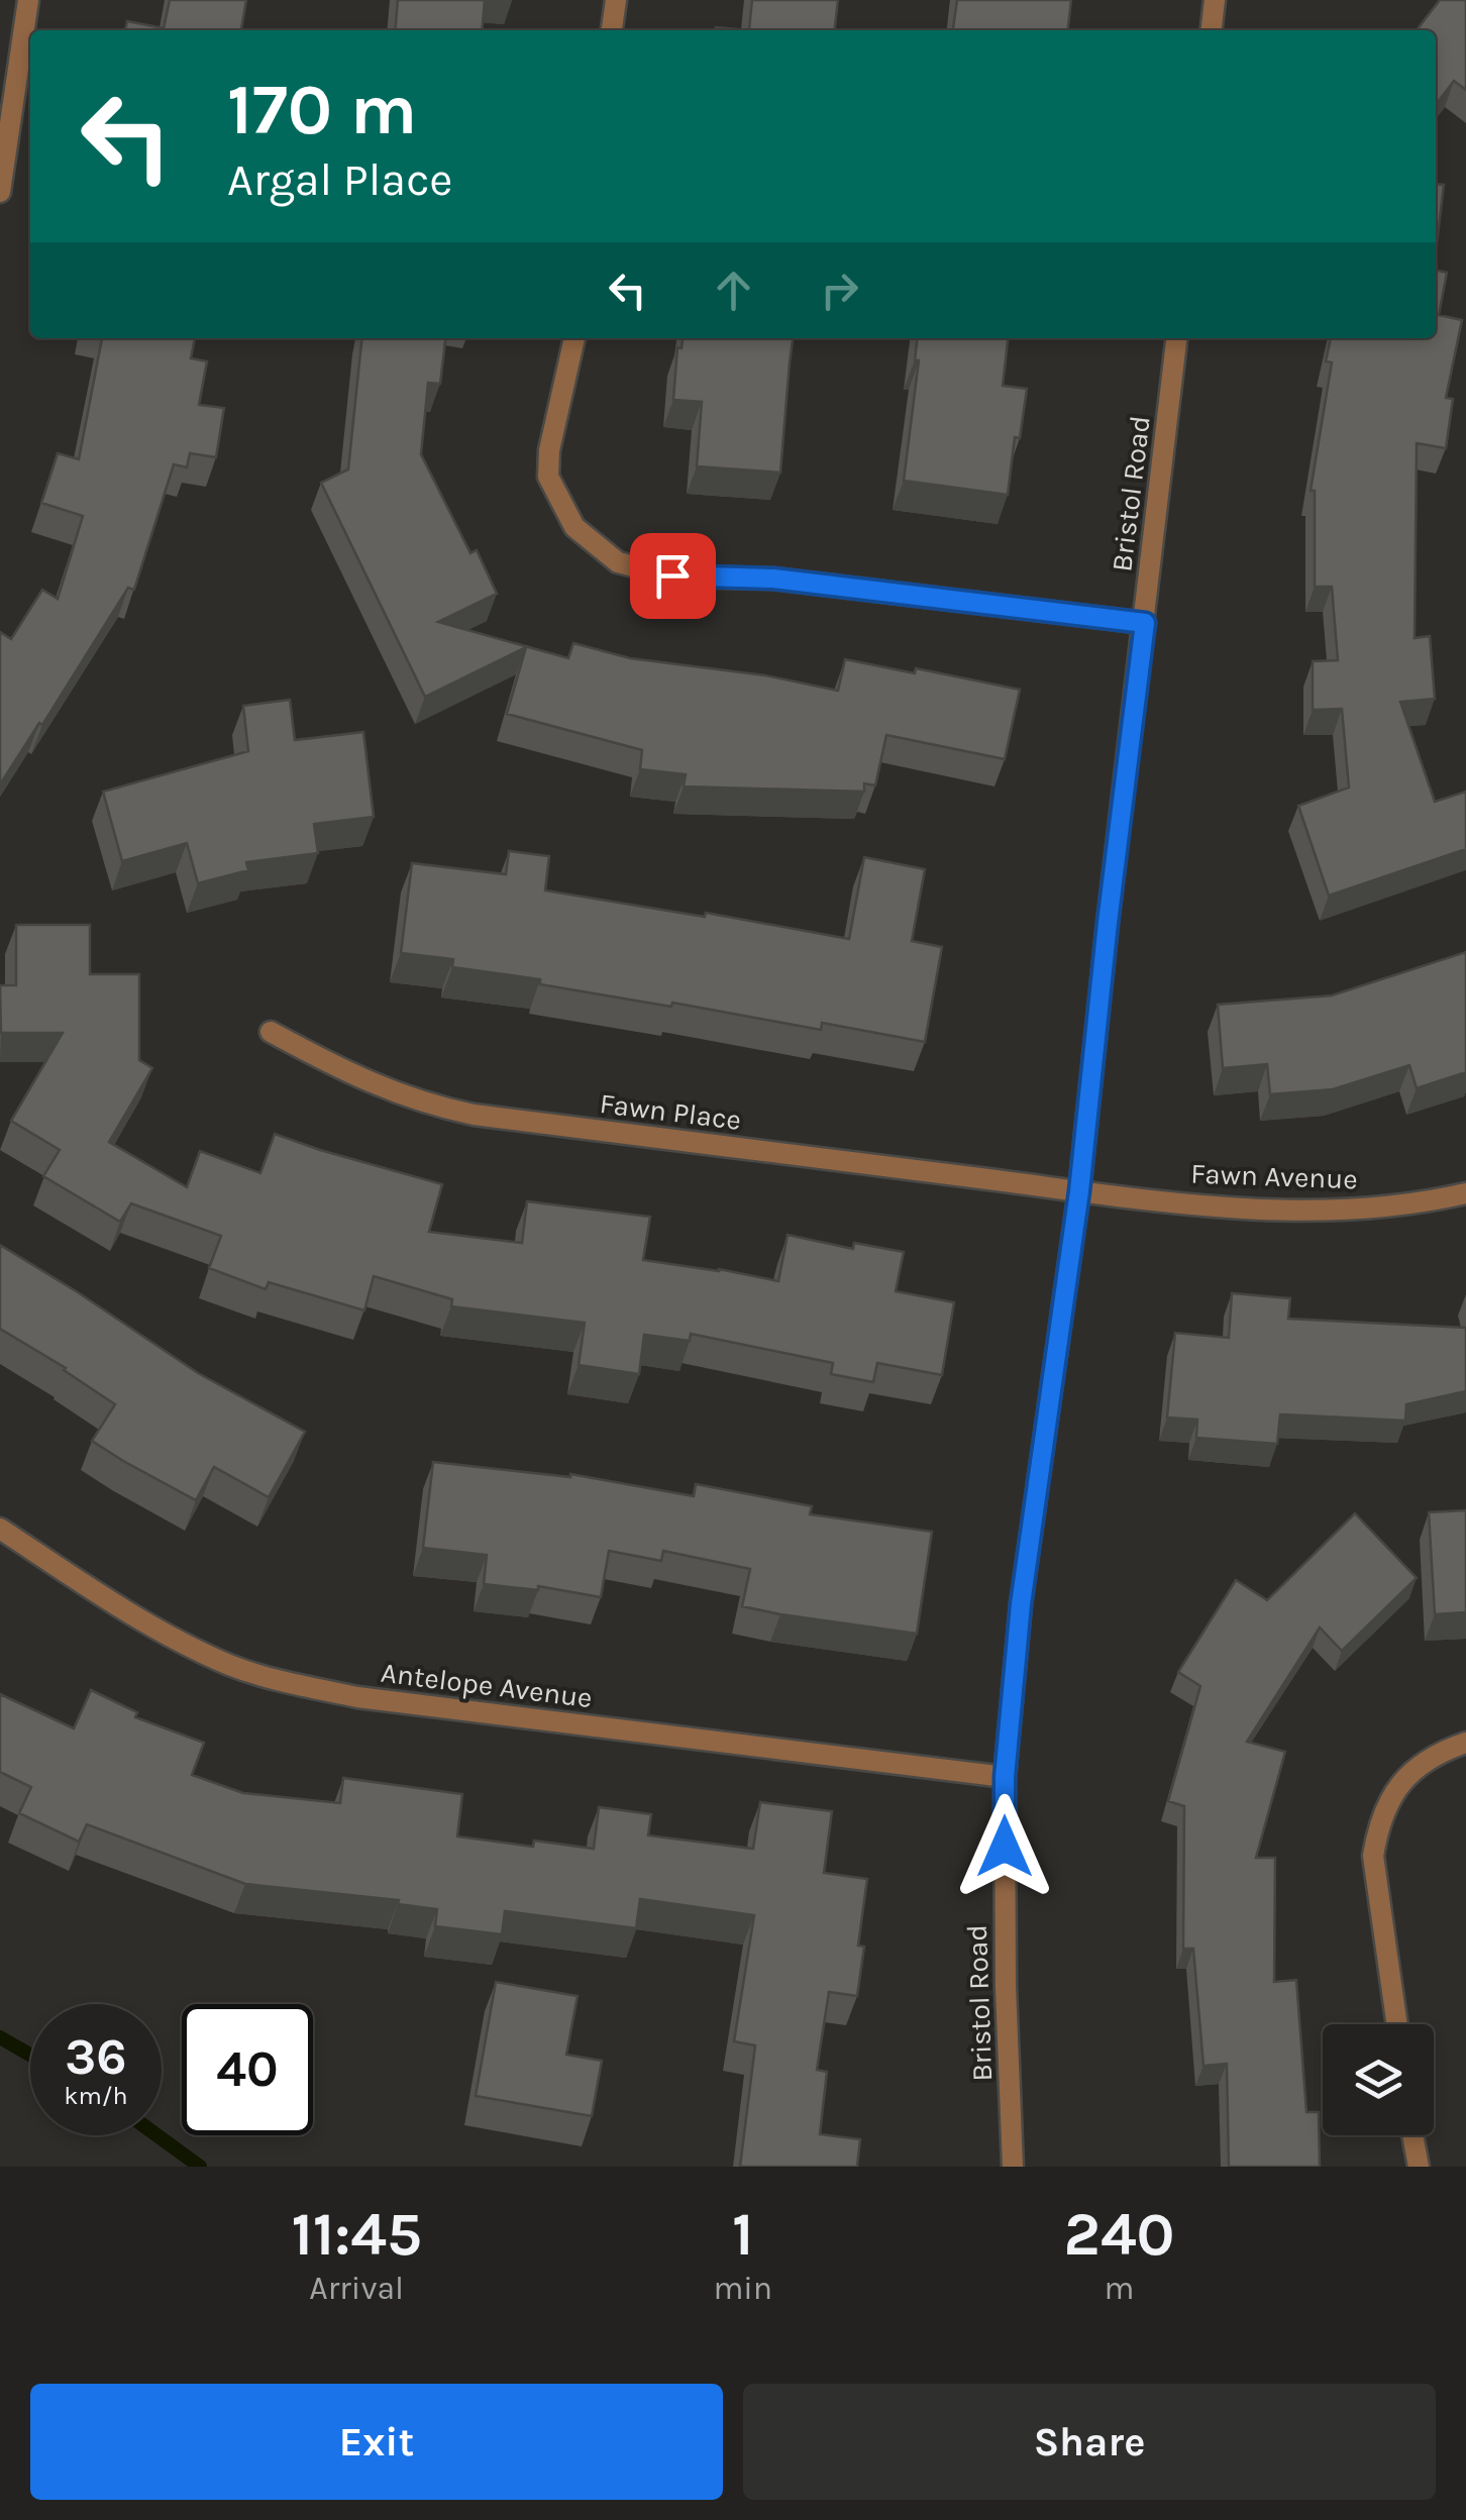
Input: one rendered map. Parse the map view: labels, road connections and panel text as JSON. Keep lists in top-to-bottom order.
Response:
{
  "streets": {
    "street": [
      "Bristol Road",
      "Fawn Place",
      "Fawn Avenue",
      "Antelope Avenue"
    ]
  },
  "crossings": [
    ["Bristol Road", "Fawn Place"],
    ["Bristol Road", "Fawn Avenue"],
    ["Bristol Road", "Antelope Avenue"],
    ["Fawn Place", "Fawn Avenue"]
  ],
  "page": {
    "turn": ["170 m", "Argal Place"],
    "speed": "36 km/h",
    "limit": "40",
    "eta": [
      "11:45",
      "Arrival",
      "1",
      "min",
      "240",
      "m"
    ],
    "buttons": ["Exit", "Share"]
  }
}
